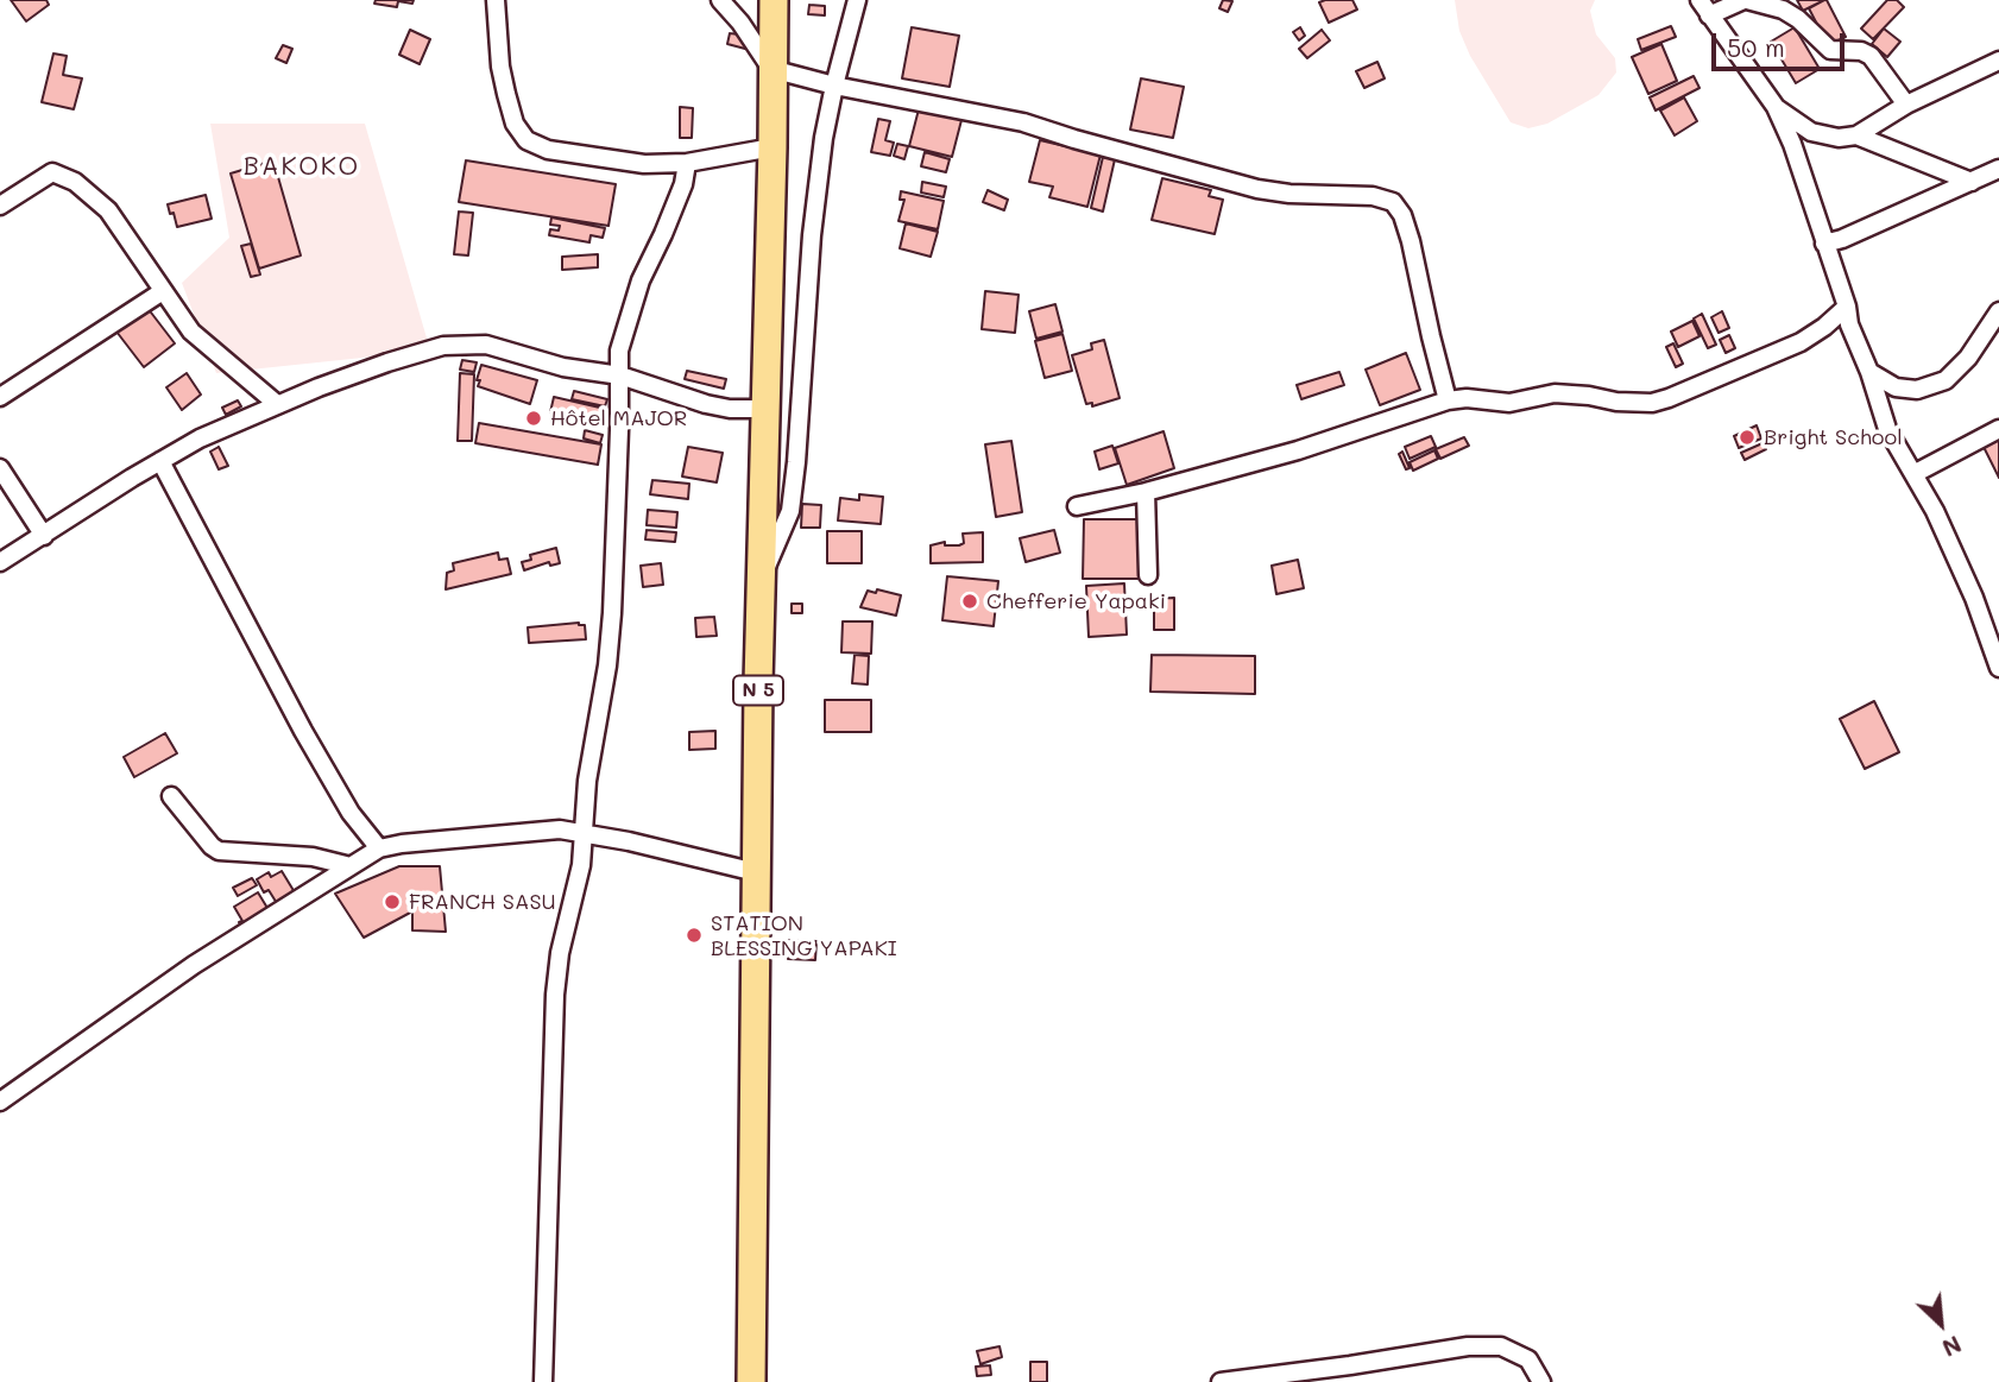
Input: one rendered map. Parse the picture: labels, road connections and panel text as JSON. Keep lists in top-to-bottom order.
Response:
{
  "streets": {
    "highway": ["N 5"]
  },
  "districts": ["BAKOKO"],
  "places": [
    "Hôtel MAJOR",
    "Bright School",
    "Chefferie Yapaki",
    "FRANCH SASU",
    "STATION BLESSING YAPAKI"
  ],
  "scale_bar": "50 m",
  "north": "bottom right"
}
